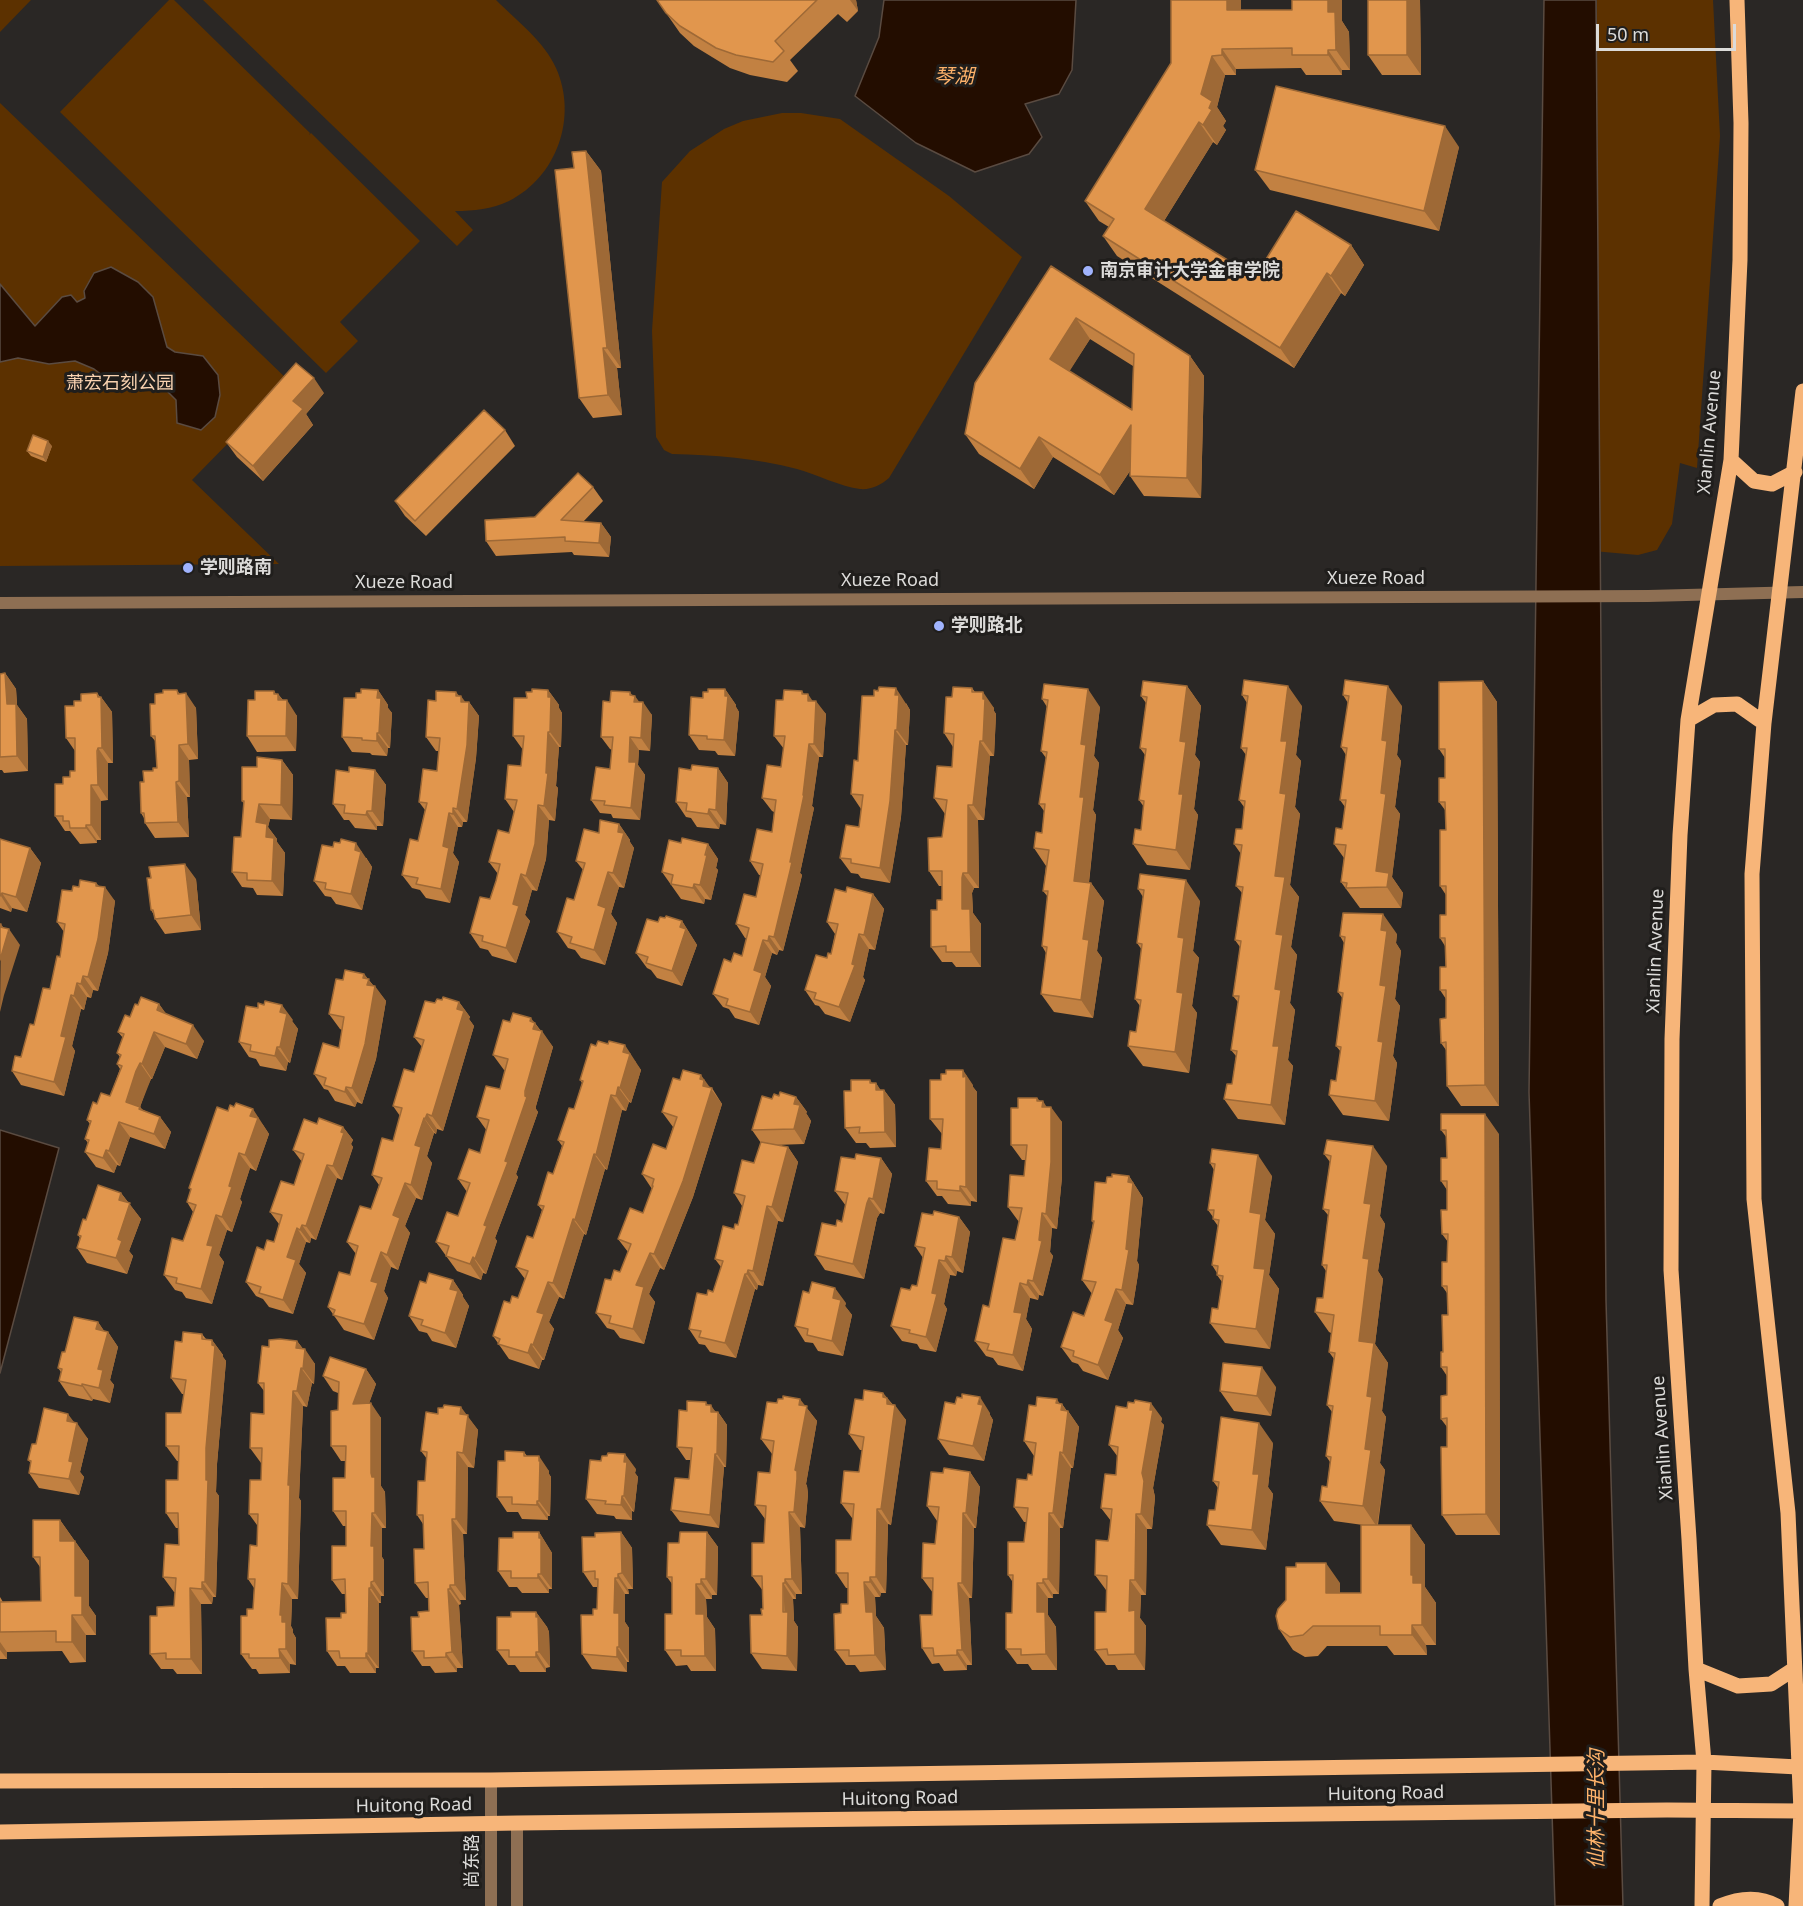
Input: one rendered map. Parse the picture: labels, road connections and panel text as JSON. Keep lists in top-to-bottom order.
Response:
{
  "streets": {
    "main road": ["Xianlin Avenue", "Huitong Road"],
    "street": ["Xueze Road", "尚东路"]
  },
  "crossings": [
    ["Xianlin Avenue", "Xueze Road"],
    ["Xianlin Avenue", "Huitong Road"],
    ["Huitong Road", "尚东路"]
  ],
  "water": ["琴湖", "仙林十里长沟"],
  "parks": ["萧宏石刻公园"],
  "places": ["南京审计大学金审学院", "学则路南", "学则路北"],
  "scale_bar": "50 m"
}
